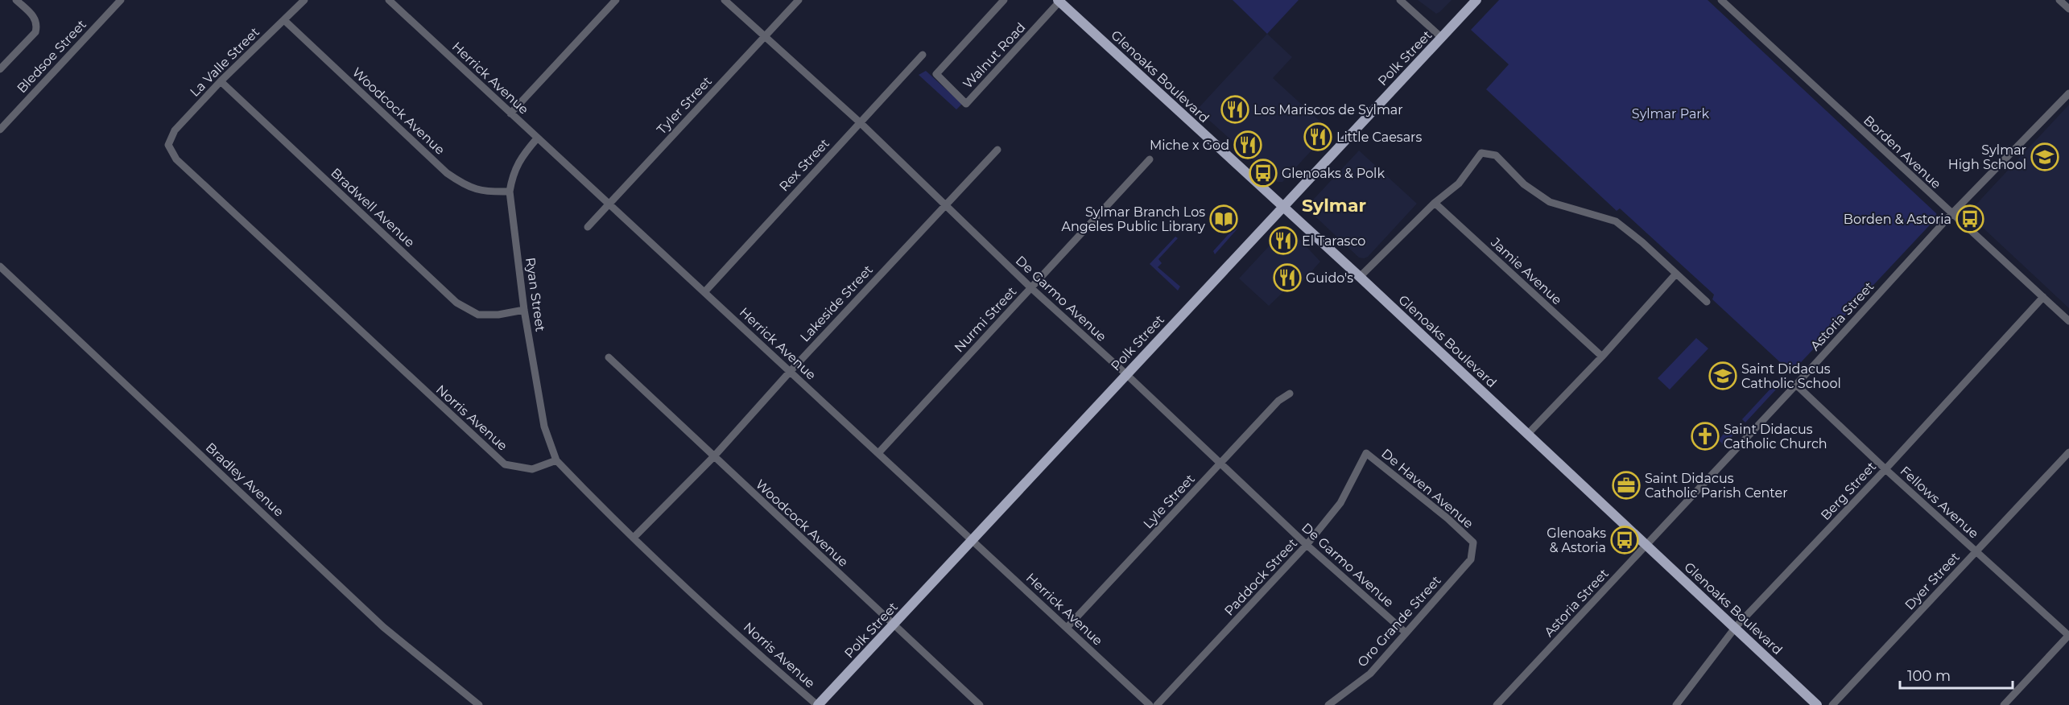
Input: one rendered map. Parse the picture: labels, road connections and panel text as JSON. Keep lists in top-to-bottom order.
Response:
{
  "streets": {
    "main road": ["Polk Street", "Glenoaks Boulevard"],
    "street": [
      "Walnut Road",
      "Bledsoe Street",
      "La Valle Street",
      "Herrick Avenue",
      "Tyler Street",
      "Woodcock Avenue",
      "Borden Avenue",
      "Rex Street",
      "Bradwell Avenue",
      "Jamie Avenue",
      "Ryan Street",
      "De Garmo Avenue",
      "Lakeside Street",
      "Astoria Street",
      "Nurmi Street",
      "Norris Avenue",
      "Bradley Avenue",
      "De Haven Avenue",
      "Berg Street",
      "Lyle Street",
      "Fellows Avenue",
      "Paddock Street",
      "Dyer Street",
      "Oro Grande Street"
    ]
  },
  "crossings": [
    ["Walnut Road", "Glenoaks Boulevard"],
    ["Polk Street", "Glenoaks Boulevard"],
    ["Polk Street", "Herrick Avenue"],
    ["Polk Street", "Woodcock Avenue"],
    ["Polk Street", "De Garmo Avenue"],
    ["Polk Street", "Norris Avenue"],
    ["La Valle Street", "Woodcock Avenue"],
    ["La Valle Street", "Bradwell Avenue"],
    ["La Valle Street", "Norris Avenue"],
    ["Glenoaks Boulevard", "Astoria Street"],
    ["Glenoaks Boulevard", "Berg Street"],
    ["Herrick Avenue", "Tyler Street"],
    ["Herrick Avenue", "Rex Street"],
    ["Herrick Avenue", "Ryan Street"],
    ["Herrick Avenue", "Lakeside Street"],
    ["Herrick Avenue", "Nurmi Street"],
    ["Herrick Avenue", "Lyle Street"],
    ["Tyler Street", "De Garmo Avenue"],
    ["Woodcock Avenue", "Ryan Street"],
    ["Woodcock Avenue", "Lakeside Street"],
    ["Borden Avenue", "Astoria Street"],
    ["Borden Avenue", "Berg Street"],
    ["Rex Street", "De Garmo Avenue"],
    ["Bradwell Avenue", "Ryan Street"],
    ["Ryan Street", "Norris Avenue"],
    ["De Garmo Avenue", "Lakeside Street"],
    ["De Garmo Avenue", "Nurmi Street"],
    ["De Garmo Avenue", "Lyle Street"],
    ["De Garmo Avenue", "Paddock Street"],
    ["De Garmo Avenue", "Oro Grande Street"],
    ["Lakeside Street", "Norris Avenue"],
    ["Astoria Street", "Fellows Avenue"],
    ["De Haven Avenue", "Paddock Street"],
    ["De Haven Avenue", "Oro Grande Street"],
    ["Berg Street", "Fellows Avenue"],
    ["Fellows Avenue", "Dyer Street"]
  ],
  "districts": ["Sylmar"],
  "parks": ["Sylmar Park"],
  "places": {
    "restaurant": [
      "Los Mariscos de Sylmar",
      "Little Caesars",
      "Miche x God",
      "El Tarasco",
      "Guido's"
    ],
    "school or university": ["Sylmar High School", "Saint Didacus Catholic School"],
    "bus stop": ["Glenoaks & Polk", "Borden & Astoria", "Glenoaks & Astoria"],
    "library": ["Sylmar Branch Los Angeles Public Library"],
    "church": ["Saint Didacus Catholic Church"],
    "office": ["Saint Didacus Catholic Parish Center"]
  },
  "scale_bar": "100 m"
}
